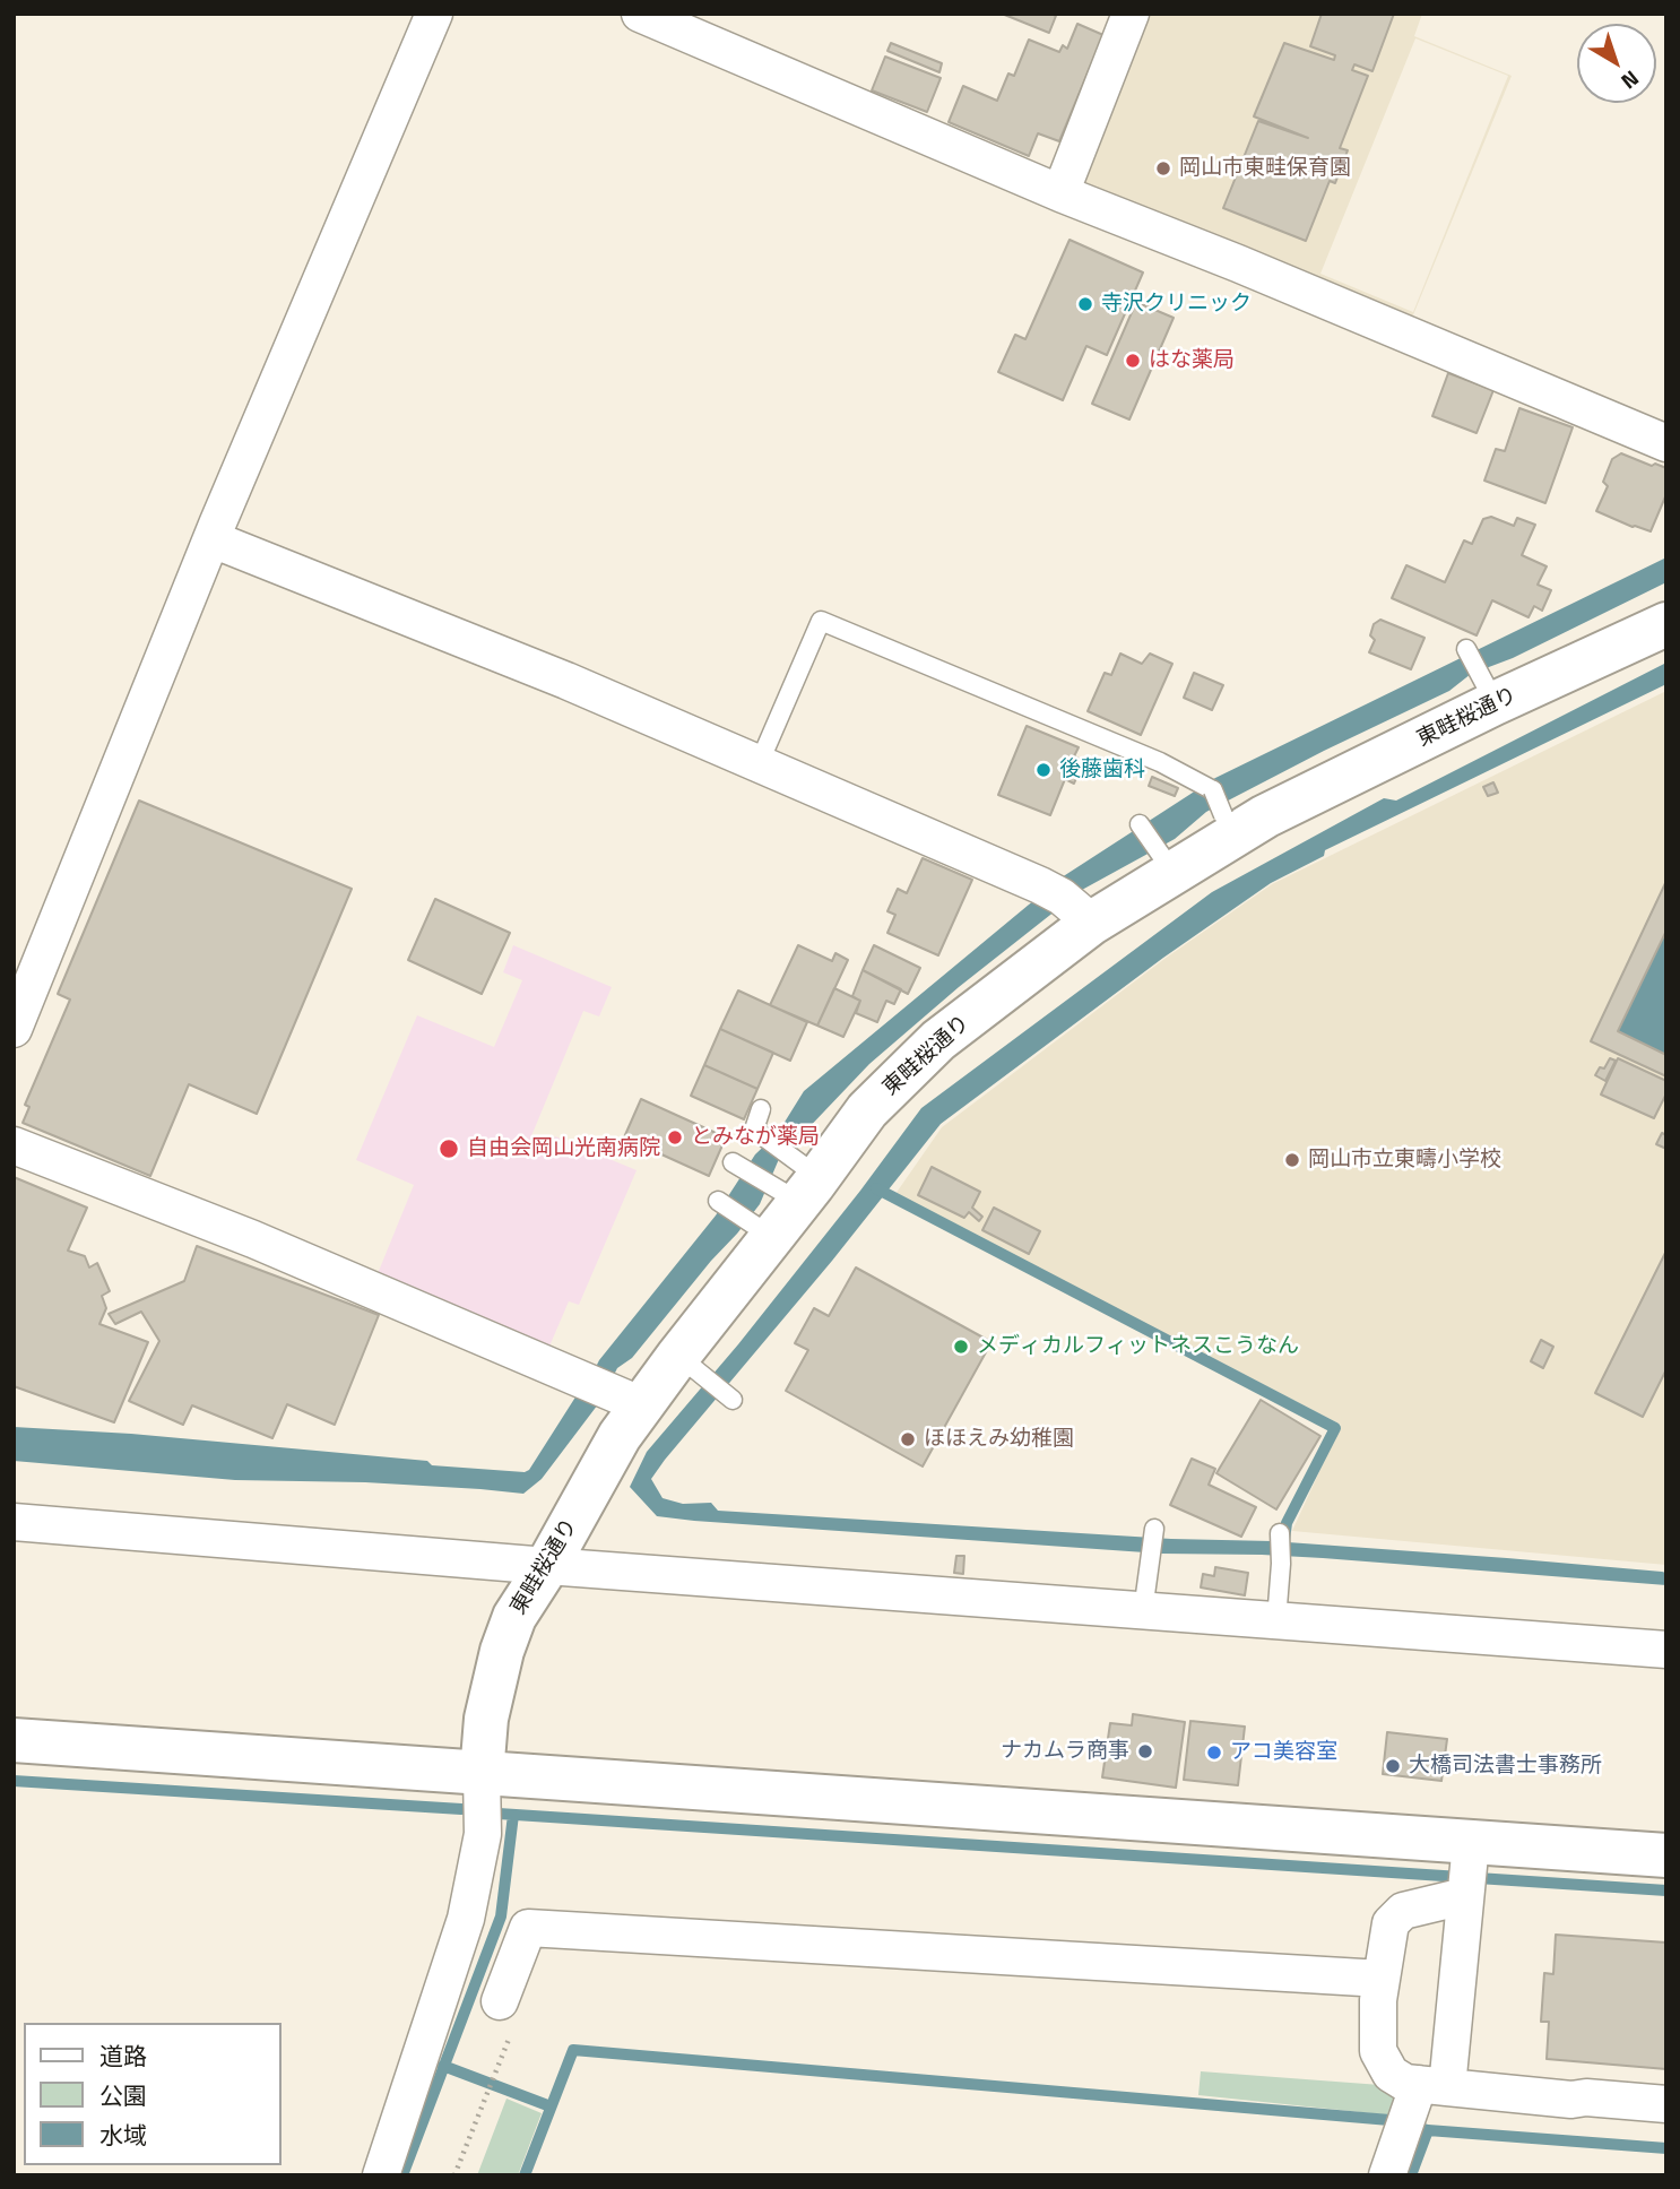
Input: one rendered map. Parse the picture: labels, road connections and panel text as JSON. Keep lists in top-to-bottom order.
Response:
{
  "streets": {
    "street": ["東畦桜通り"]
  },
  "places": [
    "岡山市東畦保育園",
    "寺沢クリニック",
    "はな薬局",
    "後藤歯科",
    "とみなが薬局",
    "自由会岡山光南病院",
    "岡山市立東疇小学校",
    "メディカルフィットネスこうなん",
    "ほほえみ幼稚園",
    "ナカムラ商事",
    "アコ美容室",
    "大橋司法書士事務所"
  ],
  "legend": ["道路", "公園", "水域"],
  "north": "bottom right"
}
